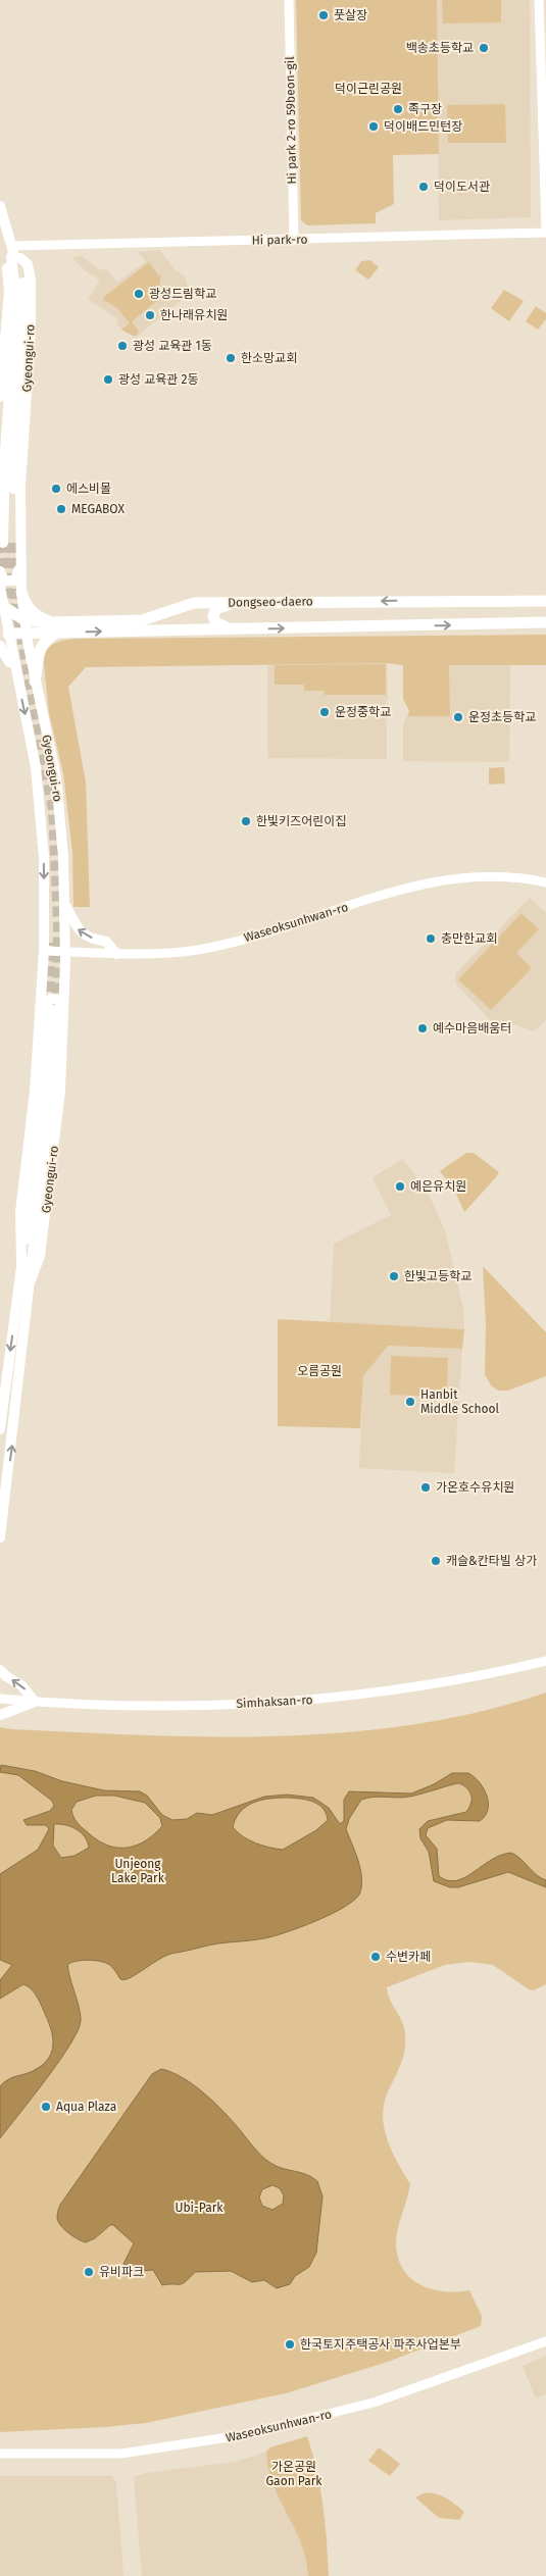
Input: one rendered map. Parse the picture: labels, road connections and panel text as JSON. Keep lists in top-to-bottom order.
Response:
{
  "streets": {
    "highway": ["Dongseo-daero"],
    "main road": ["Gyeongui-ro"],
    "street": [
      "Hi park 2-ro 59beon-gil",
      "Hi park-ro",
      "Waseoksunhwan-ro",
      "Simhaksan-ro"
    ]
  },
  "crossings": [
    ["Hi park 2-ro 59beon-gil", "Hi park-ro"],
    ["Hi park-ro", "Gyeongui-ro"],
    ["Gyeongui-ro", "Dongseo-daero"],
    ["Gyeongui-ro", "Waseoksunhwan-ro"]
  ],
  "parks": [
    "덕이근린공원",
    "오름공원",
    "Unjeong Lake Park",
    "Ubi-Park",
    "가온공원 Gaon Park"
  ],
  "places": [
    "풋살장",
    "백송초등학교",
    "족구장",
    "덕이배드민턴장",
    "덕이도서관",
    "광성드림학교",
    "한나래유치원",
    "광성 교육관 1동",
    "한소망교회",
    "광성 교육관 2동",
    "에스비몰",
    "MEGABOX",
    "운정중학교",
    "운정초등학교",
    "한빛키즈어린이집",
    "충만한교회",
    "예수마음배움터",
    "예은유치원",
    "한빛고등학교",
    "Hanbit Middle School",
    "가온호수유치원",
    "캐슬&칸타빌 상가",
    "수변카페",
    "Aqua Plaza",
    "유비파크",
    "한국토지주택공사 파주사업본부"
  ]
}
